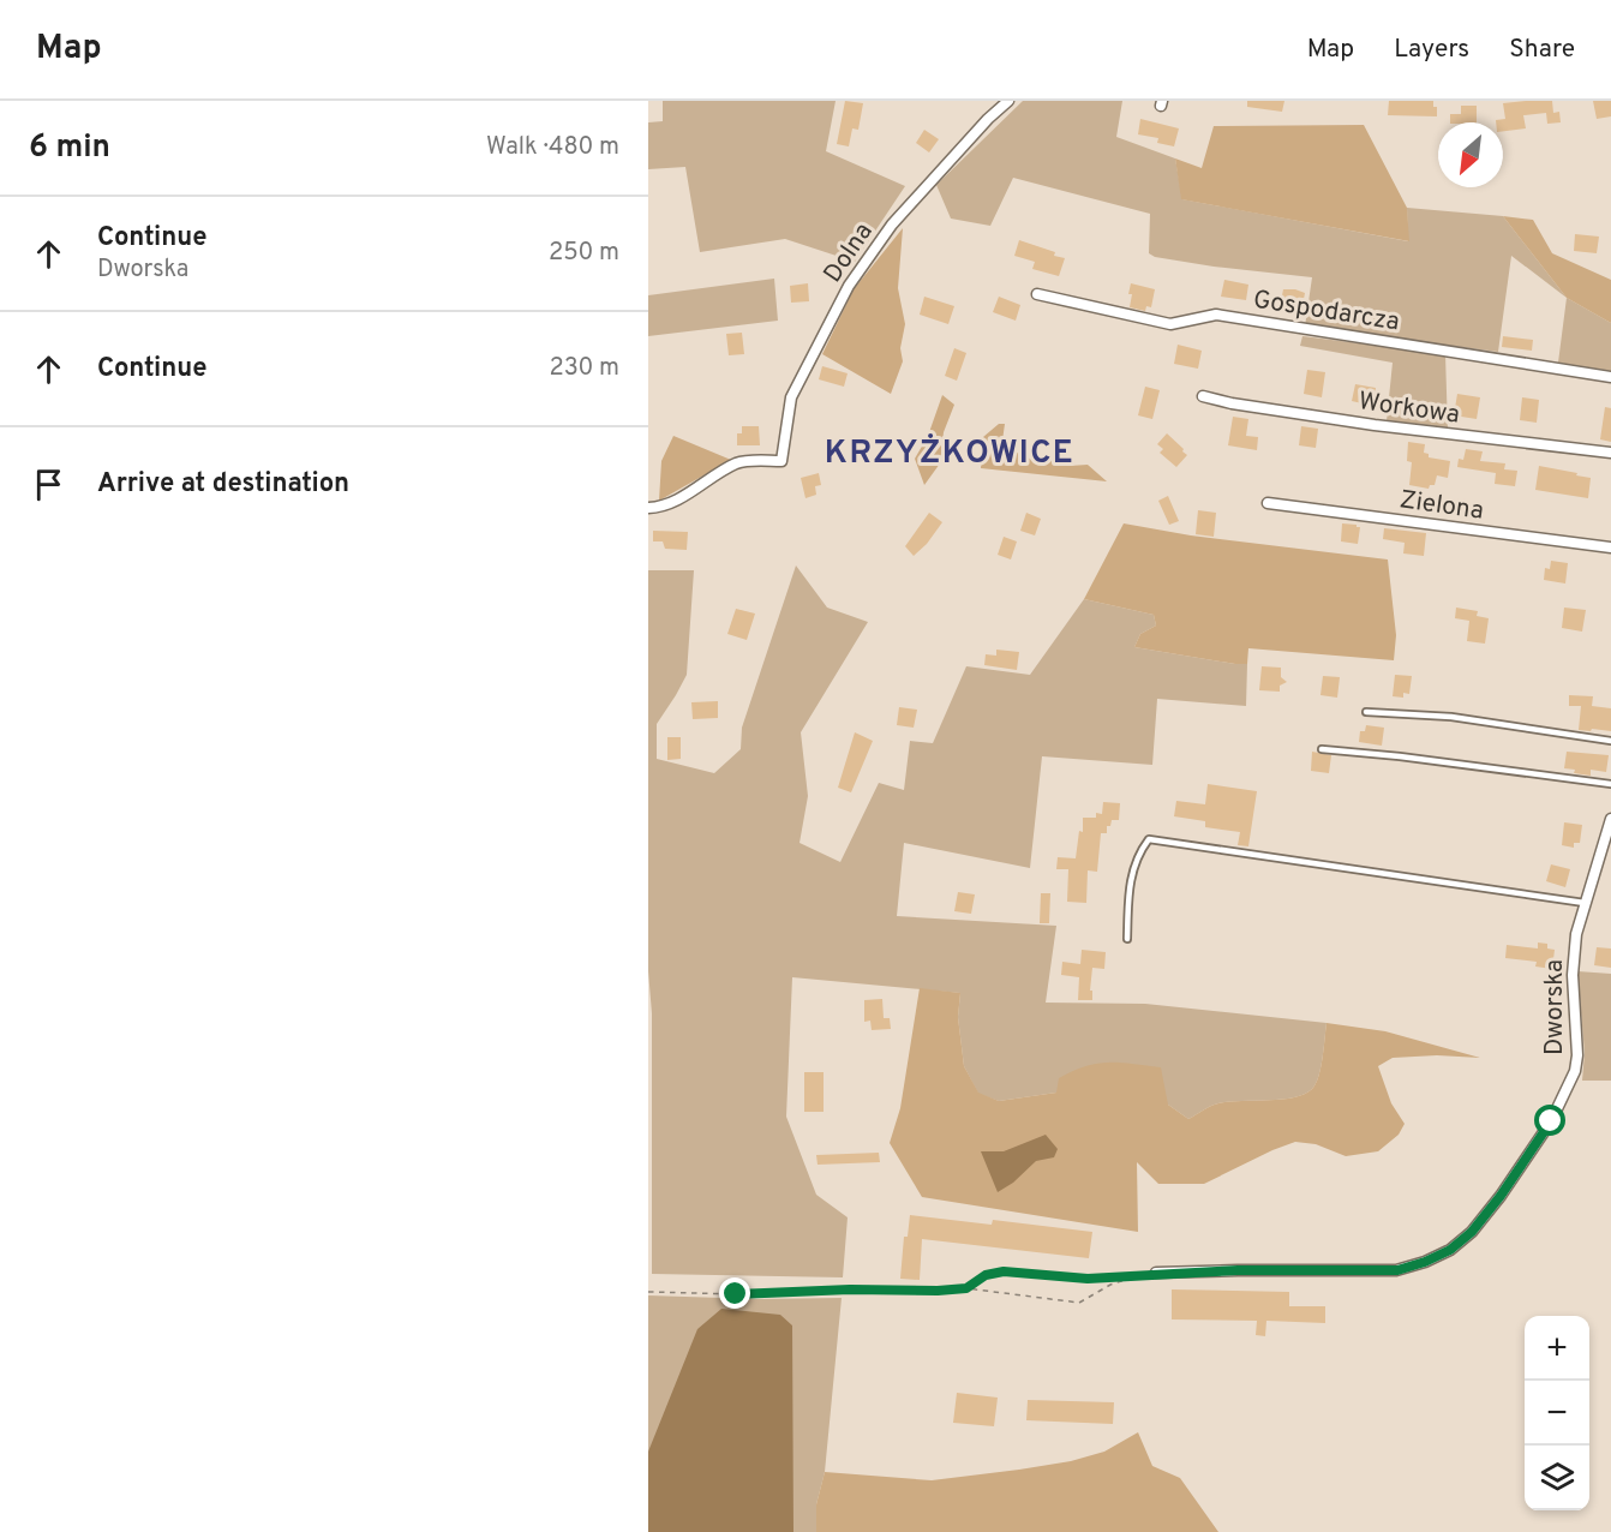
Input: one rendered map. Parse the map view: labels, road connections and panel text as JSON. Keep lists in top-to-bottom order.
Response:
{
  "streets": {
    "street": [
      "Dolna",
      "Gospodarcza",
      "Workowa",
      "Zielona",
      "Dworska"
    ]
  },
  "districts": ["KRZYŻKOWICE"],
  "north": "bottom left",
  "page": {
    "header": "Map",
    "nav": ["Map", "Layers", "Share"],
    "heading": ["6 min", "Walk · 480 m"],
    "list": [
      ["Continue", "Dworska", "250 m"],
      ["Continue", "230 m"],
      "Arrive at destination"
    ],
    "map_buttons": ["+", "−"]
  }
}
